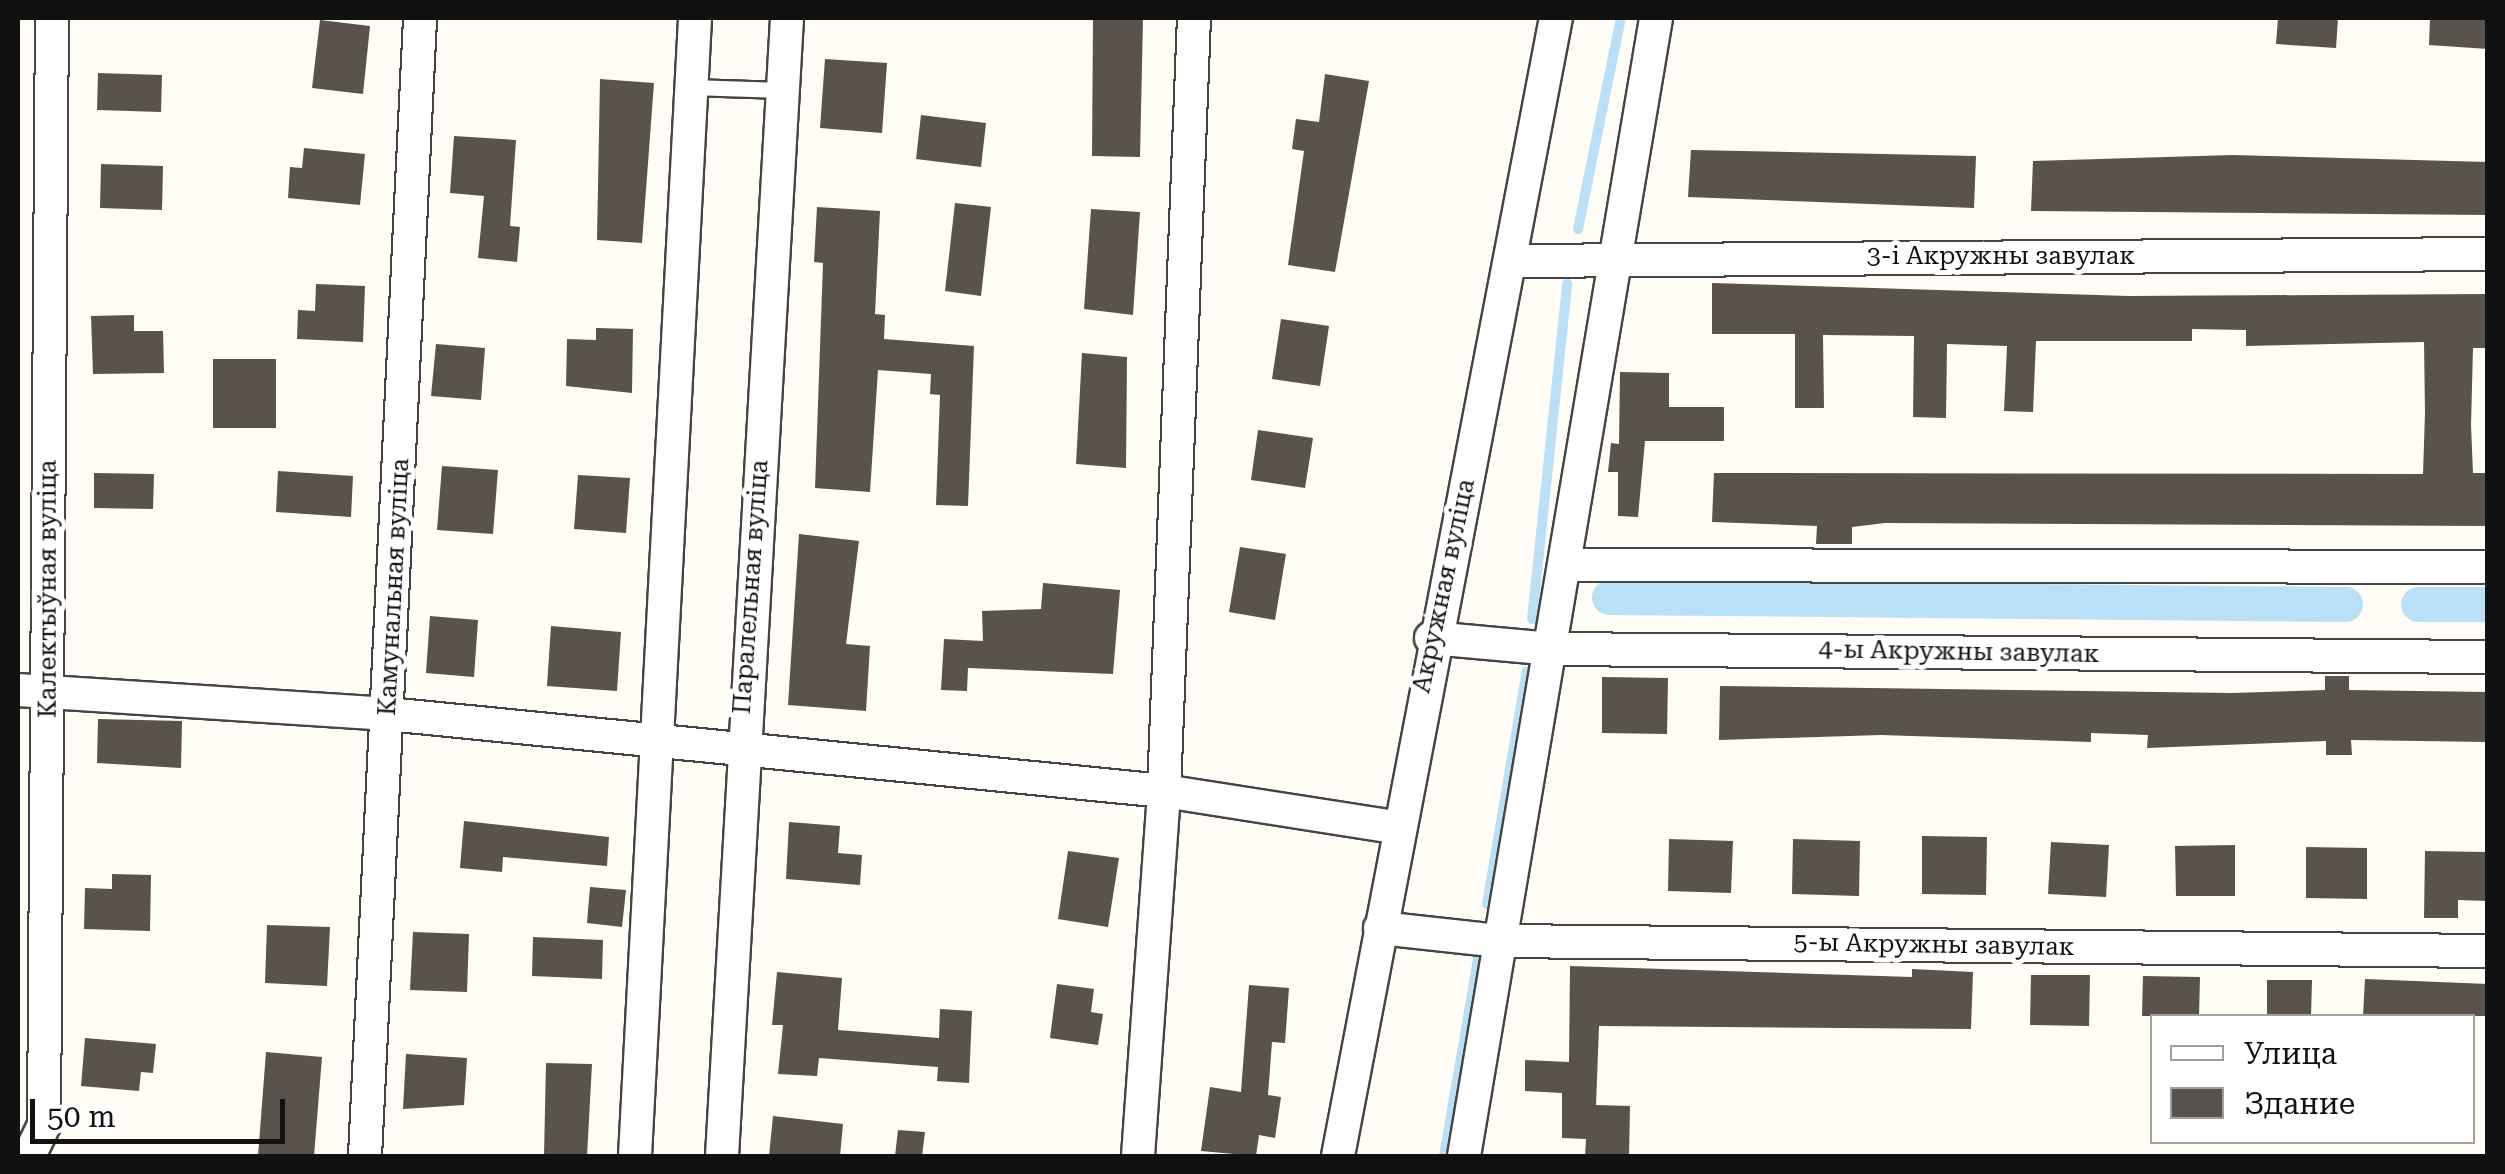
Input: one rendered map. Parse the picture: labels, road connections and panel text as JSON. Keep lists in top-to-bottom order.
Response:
{
  "streets": {
    "street": [
      "3-і Акружны завулак",
      "Акружная вуліца",
      "Камунальная вуліца",
      "Паралельная вуліца",
      "Калектыўная вуліца",
      "4-ы Акружны завулак",
      "5-ы Акружны завулак"
    ]
  },
  "crossings": [
    ["3-і Акружны завулак", "Акружная вуліца"],
    ["Акружная вуліца", "4-ы Акружны завулак"],
    ["Акружная вуліца", "5-ы Акружны завулак"]
  ],
  "legend": ["Улица", "Здание"],
  "scale_bar": "50 m"
}
